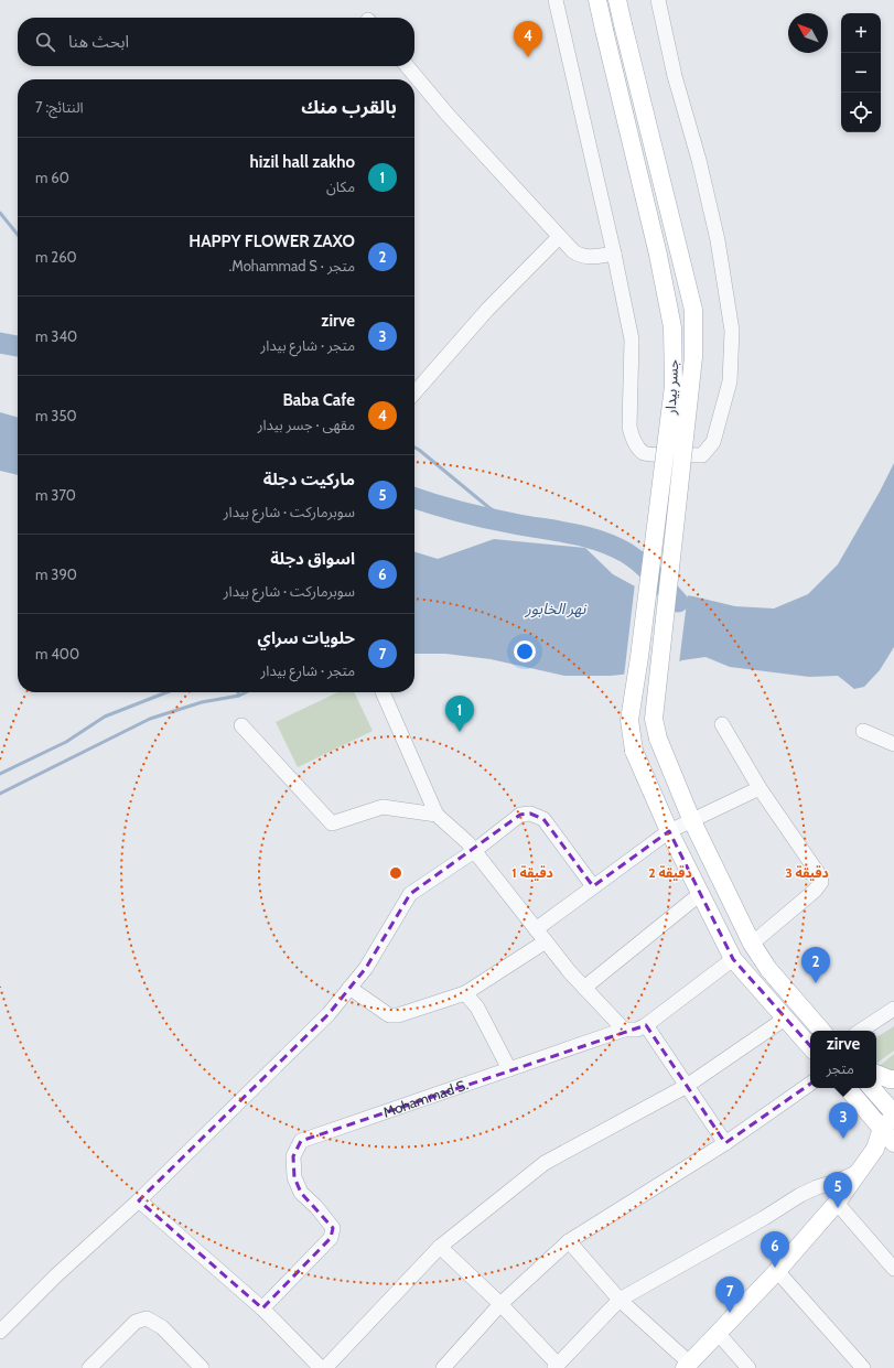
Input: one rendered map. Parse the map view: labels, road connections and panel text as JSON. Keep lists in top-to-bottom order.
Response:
{
  "streets": {
    "main road": ["جسر بيدار"],
    "street": ["Mohammad S."]
  },
  "crossings": [
    ["جسر بيدار", "Mohammad S."]
  ],
  "water": ["نهر الخابور"],
  "north": "top left",
  "page": {
    "map_buttons": ["+", "−"],
    "search": "ابحث هنا",
    "pins": [
      "4",
      "1",
      "2",
      "3",
      "5",
      "6",
      "7"
    ],
    "heading": ["بالقرب منك", "النتائج: 7"],
    "list": [
      {
        "mark": "1",
        "name": "hizil hall zakho",
        "note": "مكان",
        "value": "60 m"
      },
      {
        "mark": "2",
        "name": "HAPPY FLOWER ZAXO",
        "note": "متجر · Mohammad S.",
        "value": "260 m"
      },
      {
        "mark": "3",
        "name": "zirve",
        "note": "متجر · شارع بيدار",
        "value": "340 m"
      },
      {
        "mark": "4",
        "name": "Baba Cafe",
        "note": "مقهى · جسر بيدار",
        "value": "350 m"
      },
      {
        "mark": "5",
        "name": "ماركيت دجلة",
        "note": "سوبرماركت · شارع بيدار",
        "value": "370 m"
      },
      {
        "mark": "6",
        "name": "اسواق دجلة",
        "note": "سوبرماركت · شارع بيدار",
        "value": "390 m"
      },
      {
        "mark": "7",
        "name": "حلويات سراي",
        "note": "متجر · شارع بيدار",
        "value": "400 m"
      }
    ],
    "popup": ["zirve", "متجر"]
  },
  "rings": ["1 دقيقة", "2 دقيقة", "3 دقيقة"]
}
